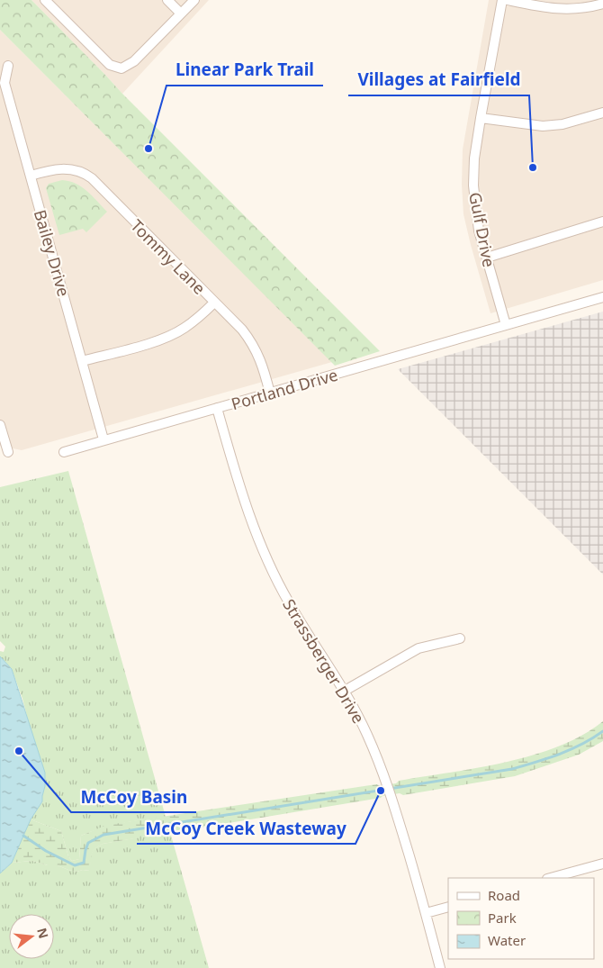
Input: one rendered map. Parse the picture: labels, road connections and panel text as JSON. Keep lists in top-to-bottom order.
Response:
{
  "streets": {
    "street": [
      "Gulf Drive",
      "Bailey Drive",
      "Tommy Lane",
      "Portland Drive",
      "Strassberger Drive"
    ]
  },
  "crossings": [
    ["Gulf Drive", "Portland Drive"],
    ["Bailey Drive", "Tommy Lane"],
    ["Bailey Drive", "Portland Drive"],
    ["Tommy Lane", "Portland Drive"],
    ["Portland Drive", "Strassberger Drive"]
  ],
  "places": [
    "Linear Park Trail",
    "Villages at Fairfield",
    "McCoy Basin",
    "McCoy Creek Wasteway"
  ],
  "legend": ["Road", "Park", "Water"],
  "north": "right"
}
